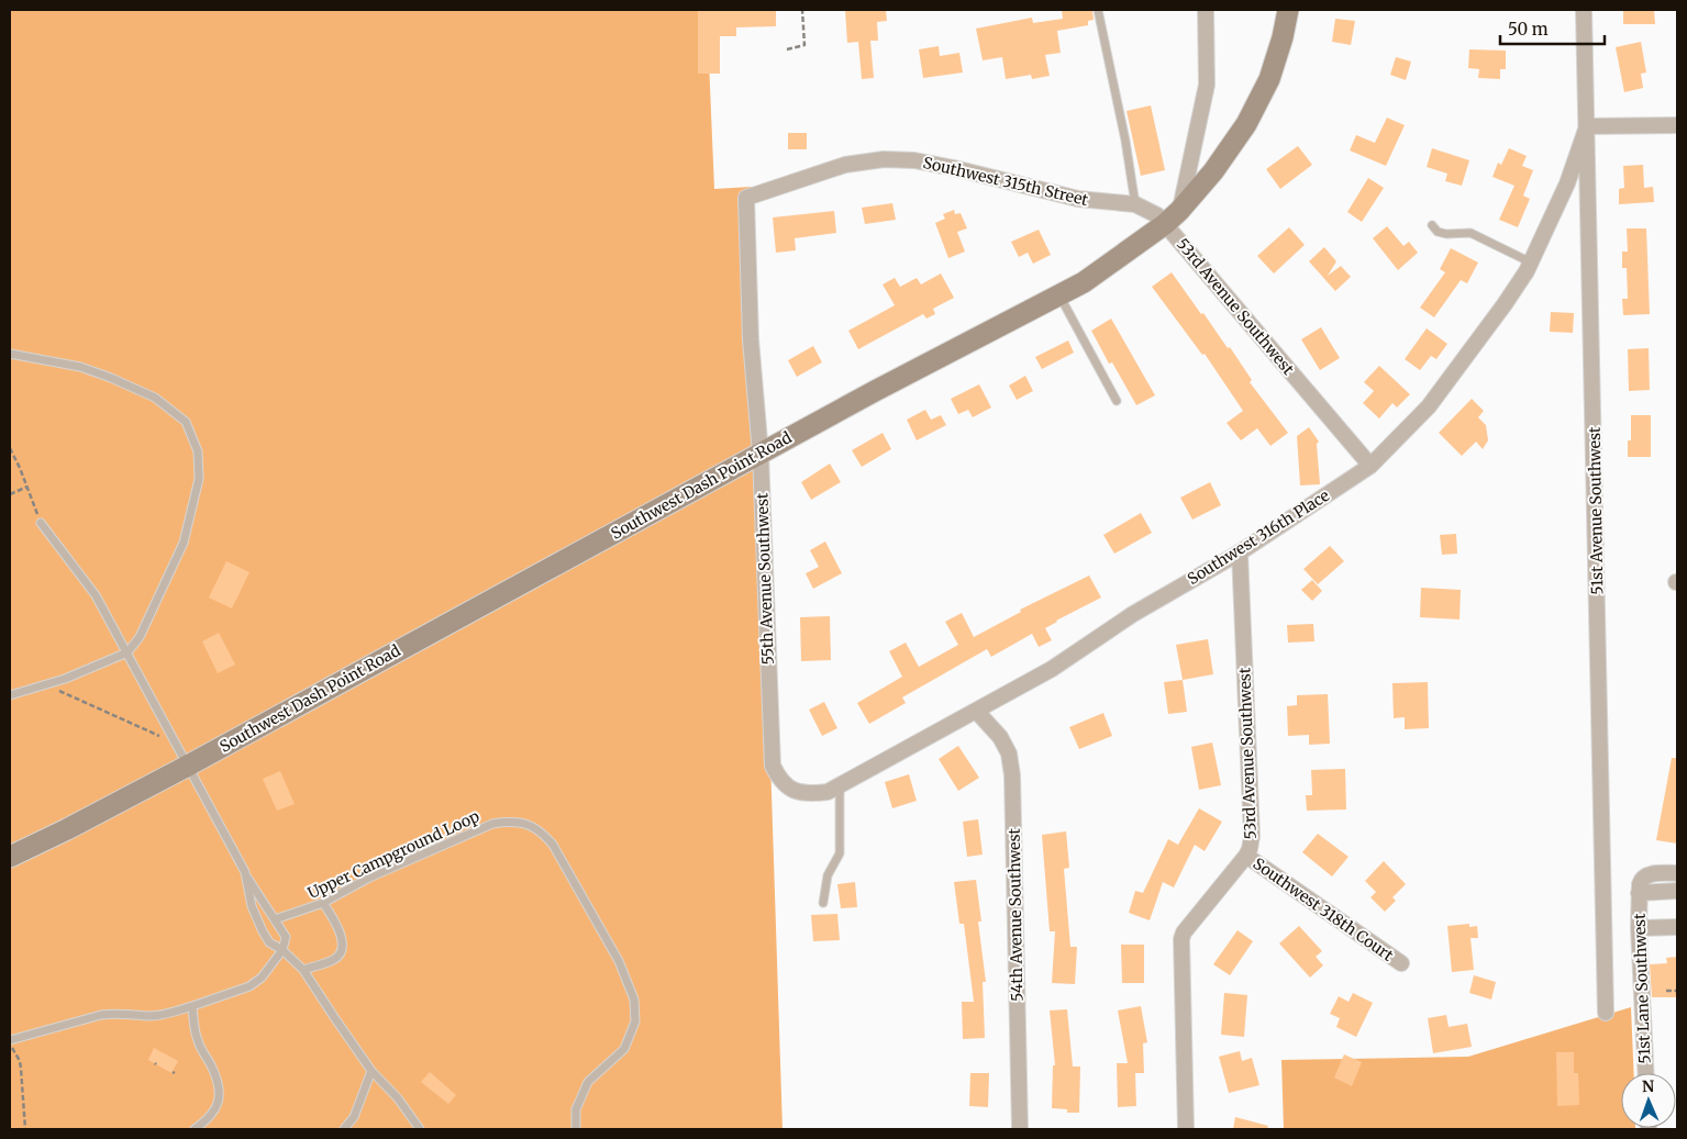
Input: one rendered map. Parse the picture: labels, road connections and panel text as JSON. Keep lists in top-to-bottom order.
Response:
{
  "streets": {
    "main road": ["Southwest Dash Point Road"],
    "street": [
      "Southwest 315th Street",
      "53rd Avenue Southwest",
      "51st Avenue Southwest",
      "Southwest 316th Place",
      "55th Avenue Southwest",
      "Southwest 318th Court",
      "54th Avenue Southwest",
      "51st Lane Southwest"
    ],
    "lane": ["Upper Campground Loop"]
  },
  "crossings": [
    ["Southwest 315th Street", "53rd Avenue Southwest"],
    ["Southwest 315th Street", "Southwest Dash Point Road"],
    ["Southwest 315th Street", "55th Avenue Southwest"],
    ["53rd Avenue Southwest", "Southwest Dash Point Road"],
    ["53rd Avenue Southwest", "Southwest 316th Place"],
    ["53rd Avenue Southwest", "Southwest 318th Court"],
    ["Southwest Dash Point Road", "55th Avenue Southwest"],
    ["51st Avenue Southwest", "Southwest 316th Place"],
    ["Southwest 316th Place", "55th Avenue Southwest"],
    ["Southwest 316th Place", "54th Avenue Southwest"]
  ],
  "scale_bar": "50 m",
  "north": "top"
}
